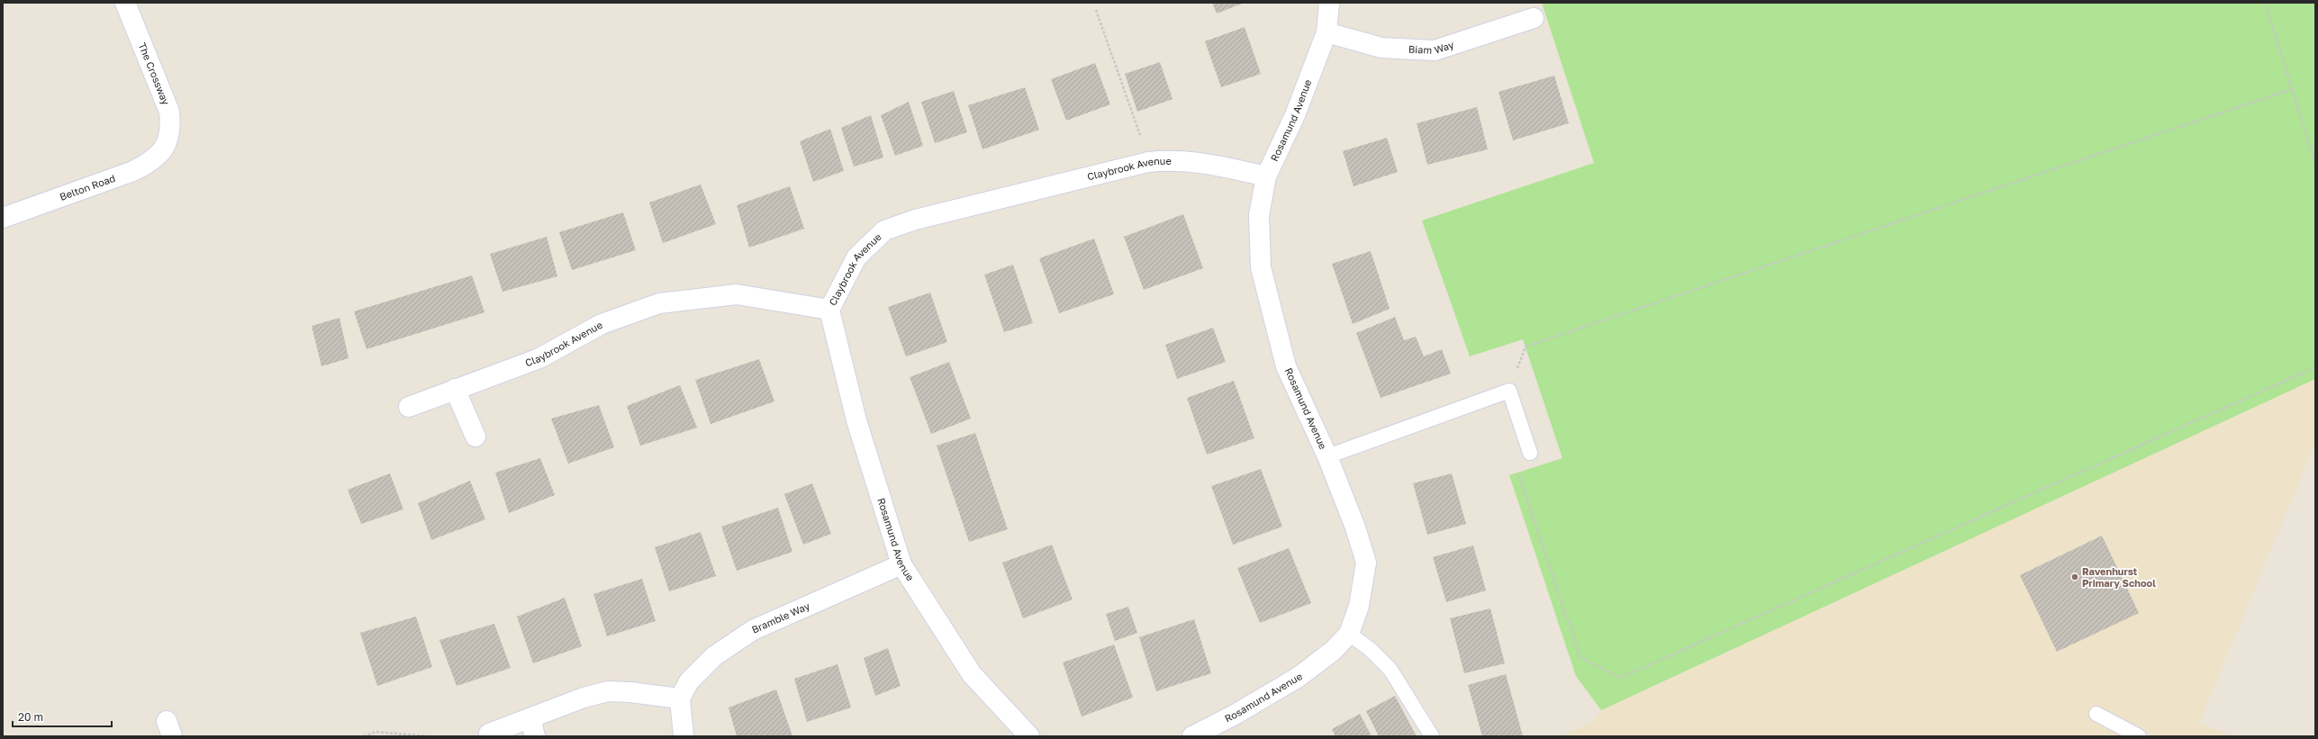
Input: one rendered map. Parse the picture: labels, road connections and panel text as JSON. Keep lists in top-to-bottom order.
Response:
{
  "streets": {
    "street": [
      "Biam Way",
      "The Crossway",
      "Rosamund Avenue",
      "Claybrook Avenue",
      "Belton Road",
      "Bramble Way"
    ]
  },
  "crossings": [
    ["Biam Way", "Rosamund Avenue"],
    ["The Crossway", "Belton Road"],
    ["Rosamund Avenue", "Claybrook Avenue"],
    ["Rosamund Avenue", "Bramble Way"]
  ],
  "places": ["Ravenhurst Primary School"],
  "scale_bar": "20 m"
}
